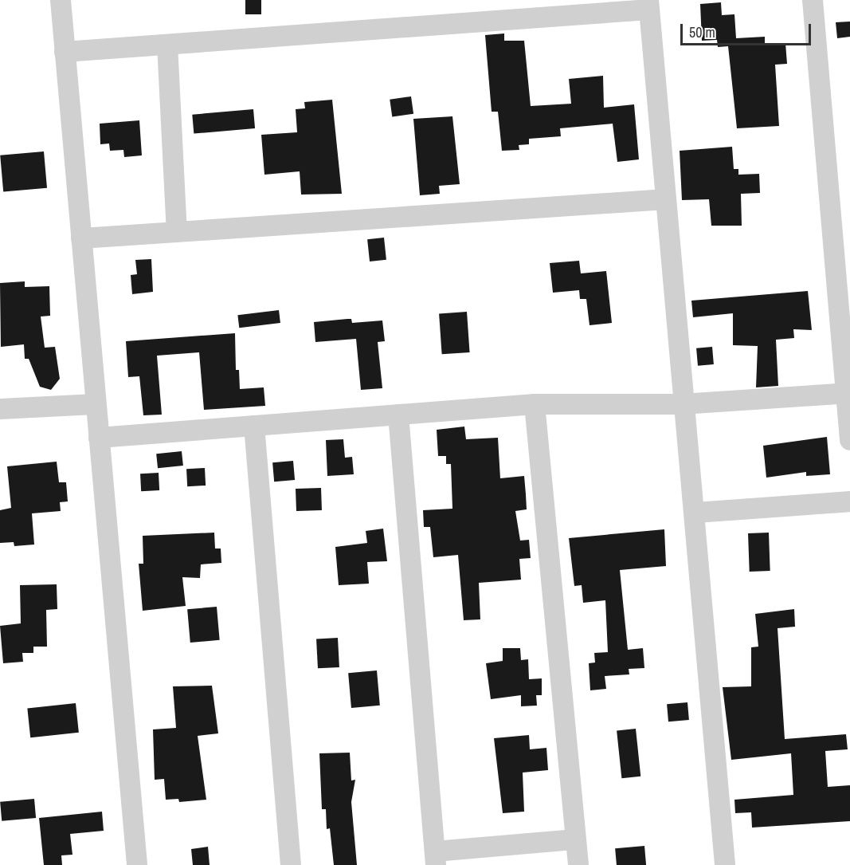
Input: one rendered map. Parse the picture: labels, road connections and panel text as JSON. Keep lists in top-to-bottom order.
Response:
{
  "scale_bar": "50 m"
}
